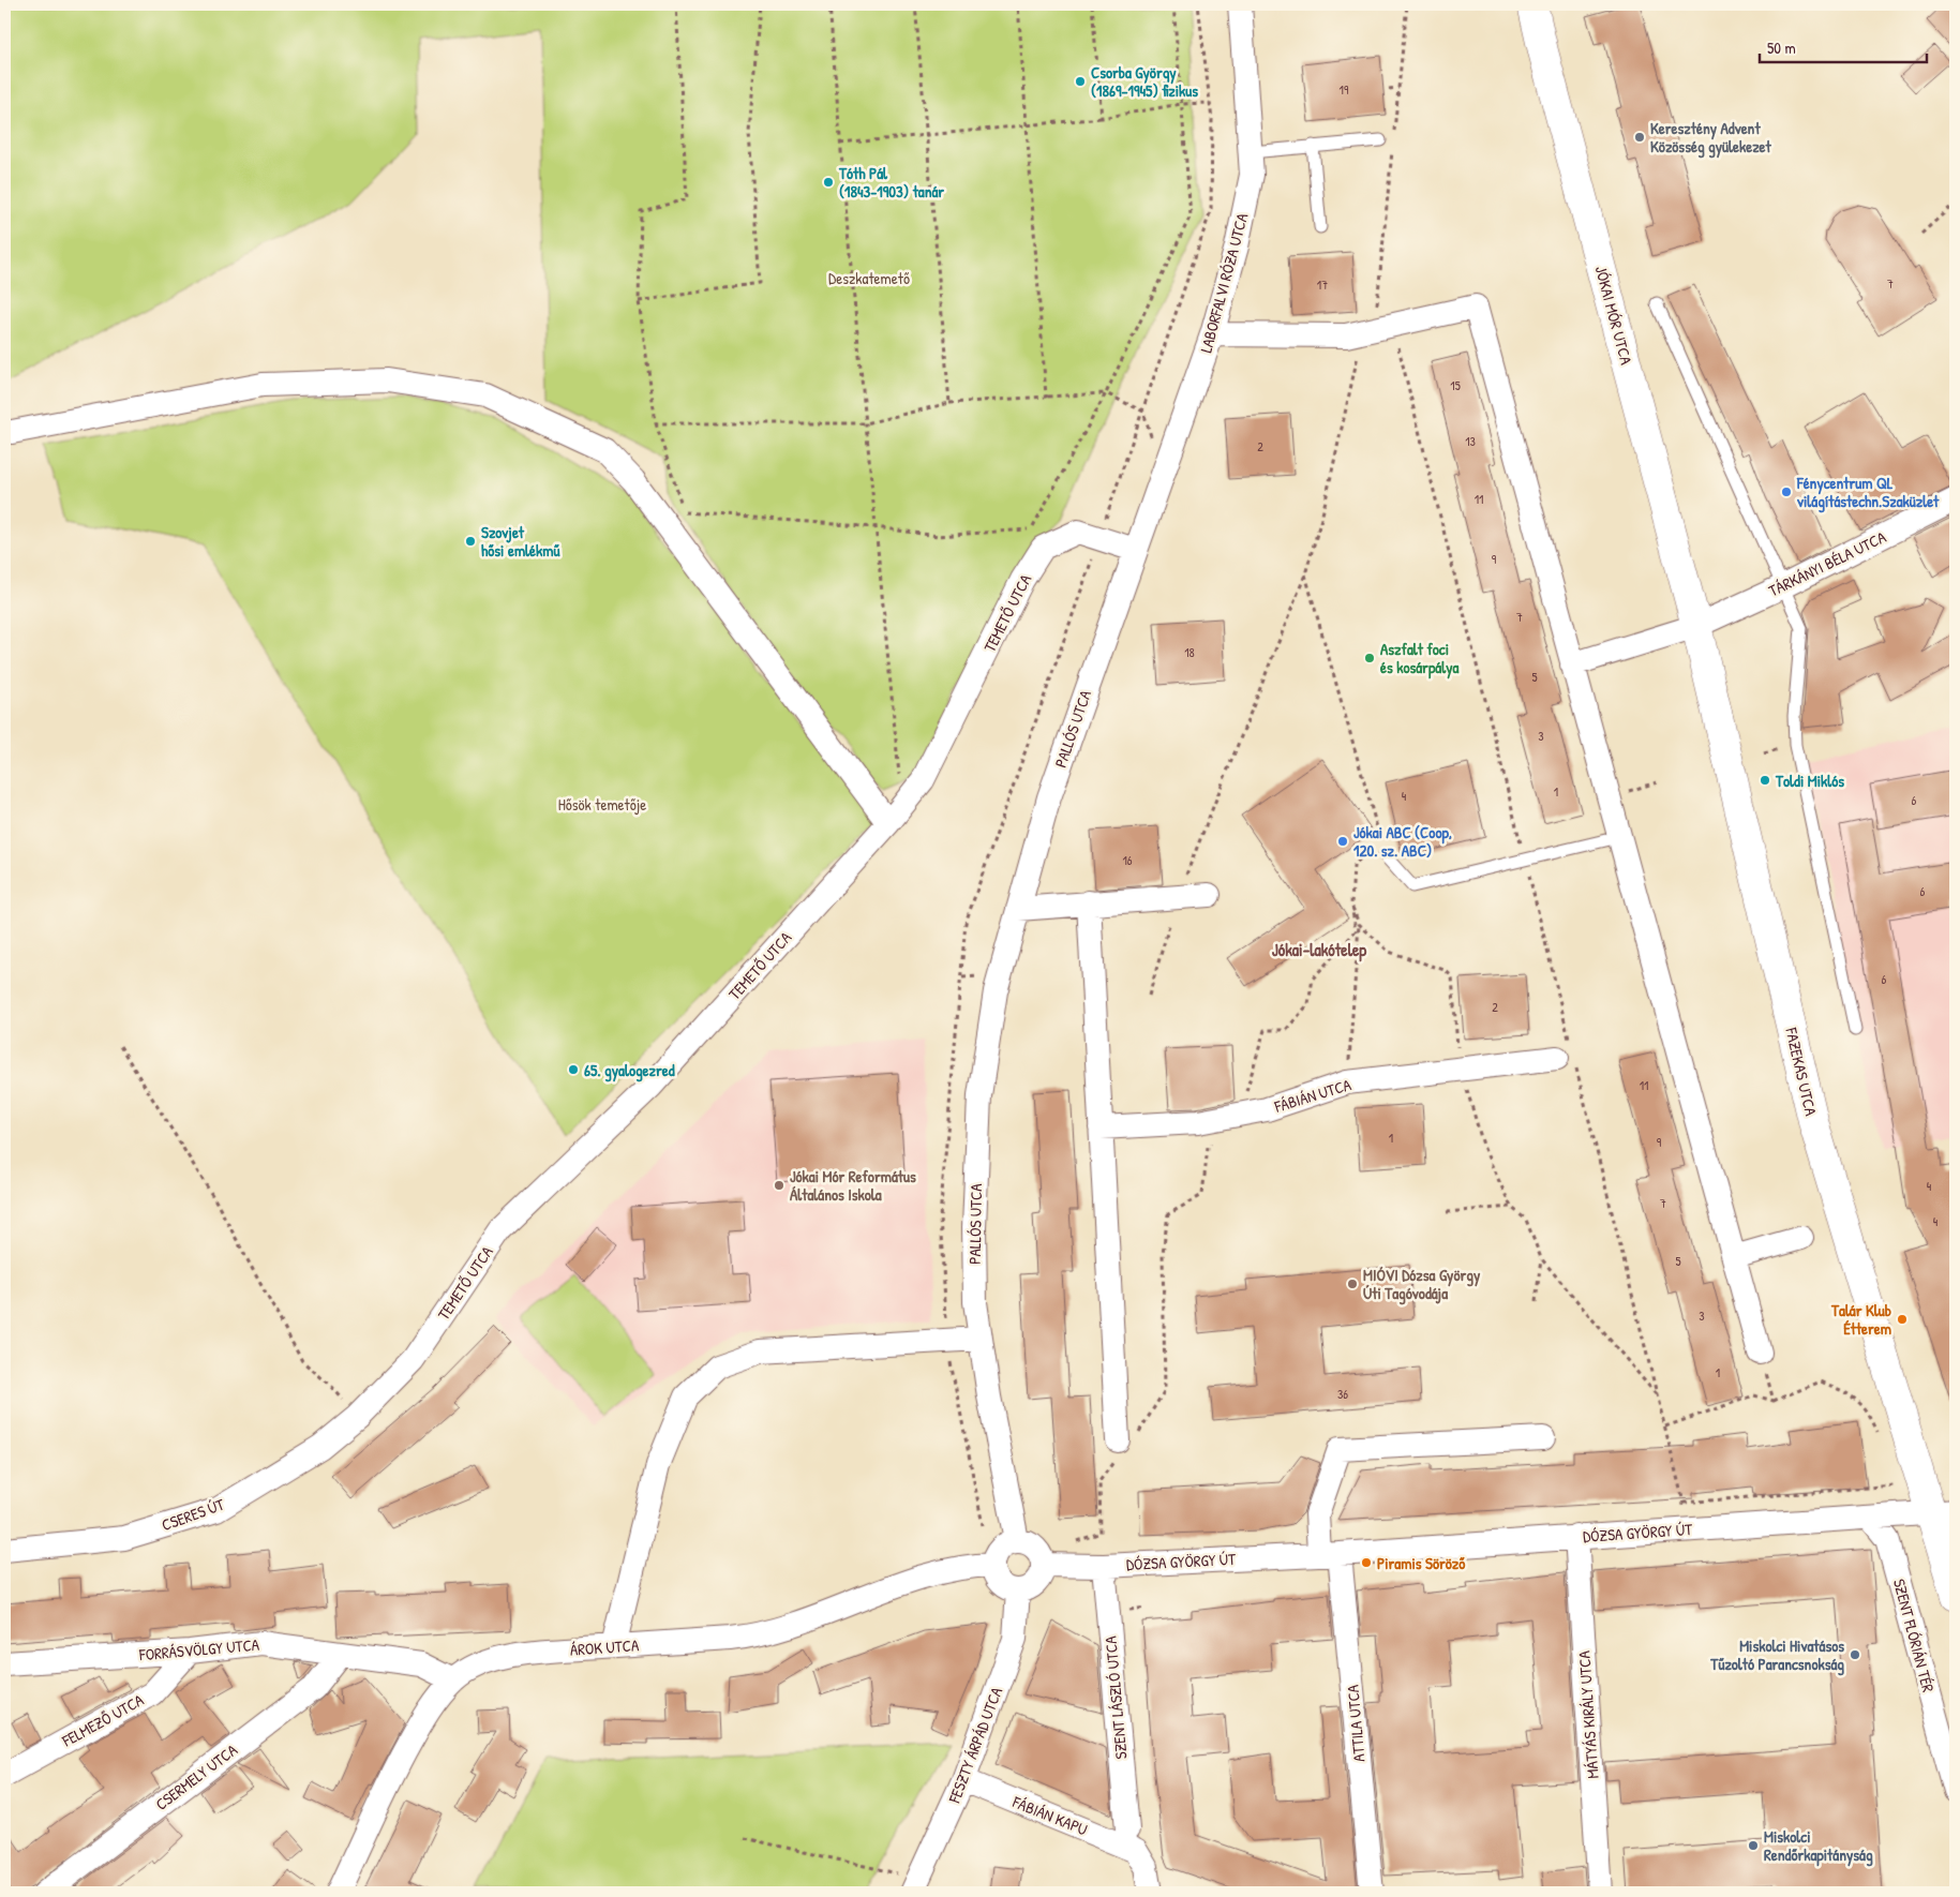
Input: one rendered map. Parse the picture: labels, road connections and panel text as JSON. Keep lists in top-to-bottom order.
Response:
{
  "streets": {
    "street": [
      "LABORFALVI RÓZA UTCA",
      "JÓKAI MÓR UTCA",
      "TÁRKÁNYI BÉLA UTCA",
      "TEMETŐ UTCA",
      "PALLÓS UTCA",
      "FAZEKAS UTCA",
      "FÁBIÁN UTCA",
      "CSERES ÚT",
      "DÓZSA GYÖRGY ÚT",
      "SZENT FLÓRIÁN TÉR",
      "ÁROK UTCA",
      "FORRÁSVÖLGY UTCA",
      "SZENT LÁSZLÓ UTCA",
      "MÁTYÁS KIRÁLY UTCA",
      "FELMEZŐ UTCA",
      "ATTILA UTCA",
      "FESZTY ÁRPÁD UTCA",
      "CSERMELY UTCA",
      "FÁBIÁN KAPU"
    ]
  },
  "crossings": [
    ["LABORFALVI RÓZA UTCA", "TEMETŐ UTCA"],
    ["LABORFALVI RÓZA UTCA", "PALLÓS UTCA"],
    ["JÓKAI MÓR UTCA", "TÁRKÁNYI BÉLA UTCA"],
    ["JÓKAI MÓR UTCA", "FAZEKAS UTCA"],
    ["TÁRKÁNYI BÉLA UTCA", "FAZEKAS UTCA"],
    ["TEMETŐ UTCA", "PALLÓS UTCA"],
    ["TEMETŐ UTCA", "CSERES ÚT"],
    ["PALLÓS UTCA", "DÓZSA GYÖRGY ÚT"],
    ["PALLÓS UTCA", "ÁROK UTCA"],
    ["PALLÓS UTCA", "FESZTY ÁRPÁD UTCA"],
    ["FAZEKAS UTCA", "DÓZSA GYÖRGY ÚT"],
    ["DÓZSA GYÖRGY ÚT", "SZENT FLÓRIÁN TÉR"],
    ["DÓZSA GYÖRGY ÚT", "ÁROK UTCA"],
    ["DÓZSA GYÖRGY ÚT", "SZENT LÁSZLÓ UTCA"],
    ["DÓZSA GYÖRGY ÚT", "MÁTYÁS KIRÁLY UTCA"],
    ["DÓZSA GYÖRGY ÚT", "ATTILA UTCA"],
    ["DÓZSA GYÖRGY ÚT", "FESZTY ÁRPÁD UTCA"],
    ["ÁROK UTCA", "FORRÁSVÖLGY UTCA"],
    ["ÁROK UTCA", "FESZTY ÁRPÁD UTCA"],
    ["FORRÁSVÖLGY UTCA", "FELMEZŐ UTCA"],
    ["FORRÁSVÖLGY UTCA", "CSERMELY UTCA"],
    ["SZENT LÁSZLÓ UTCA", "FÁBIÁN KAPU"],
    ["FESZTY ÁRPÁD UTCA", "FÁBIÁN KAPU"]
  ],
  "districts": ["Jókai-lakótelep"],
  "parks": ["Deszkatemető", "Hősök temetője"],
  "places": [
    "Csorba György (1869-1945) fizikus",
    "Keresztény Advent Közösség gyülekezet",
    "Tóth Pál (1843-1903) tanár",
    "Fénycentrum QL világítástechn.Szaküzlet",
    "Szovjet hősi emlékmű",
    "Aszfalt foci és kosárpálya",
    "Toldi Miklós",
    "Jókai ABC (Coop, 120. sz. ABC)",
    "65. gyalogezred",
    "Jókai Mór Református Általános Iskola",
    "MIÓVI Dózsa György Úti Tagóvodája",
    "Talár Klub Étterem",
    "Piramis Söröző",
    "Miskolci Hivatásos Tűzoltó Parancsnokság",
    "Miskolci Rendőrkapitányság"
  ],
  "house_numbers": [
    "19",
    "7",
    "17",
    "15",
    "13",
    "2",
    "11",
    "9",
    "7",
    "18",
    "5",
    "3",
    "1",
    "4",
    "6",
    "16",
    "6",
    "6",
    "2",
    "11",
    "1",
    "9",
    "4",
    "7",
    "4",
    "5",
    "3",
    "1",
    "36"
  ],
  "scale_bar": "50 m"
}
